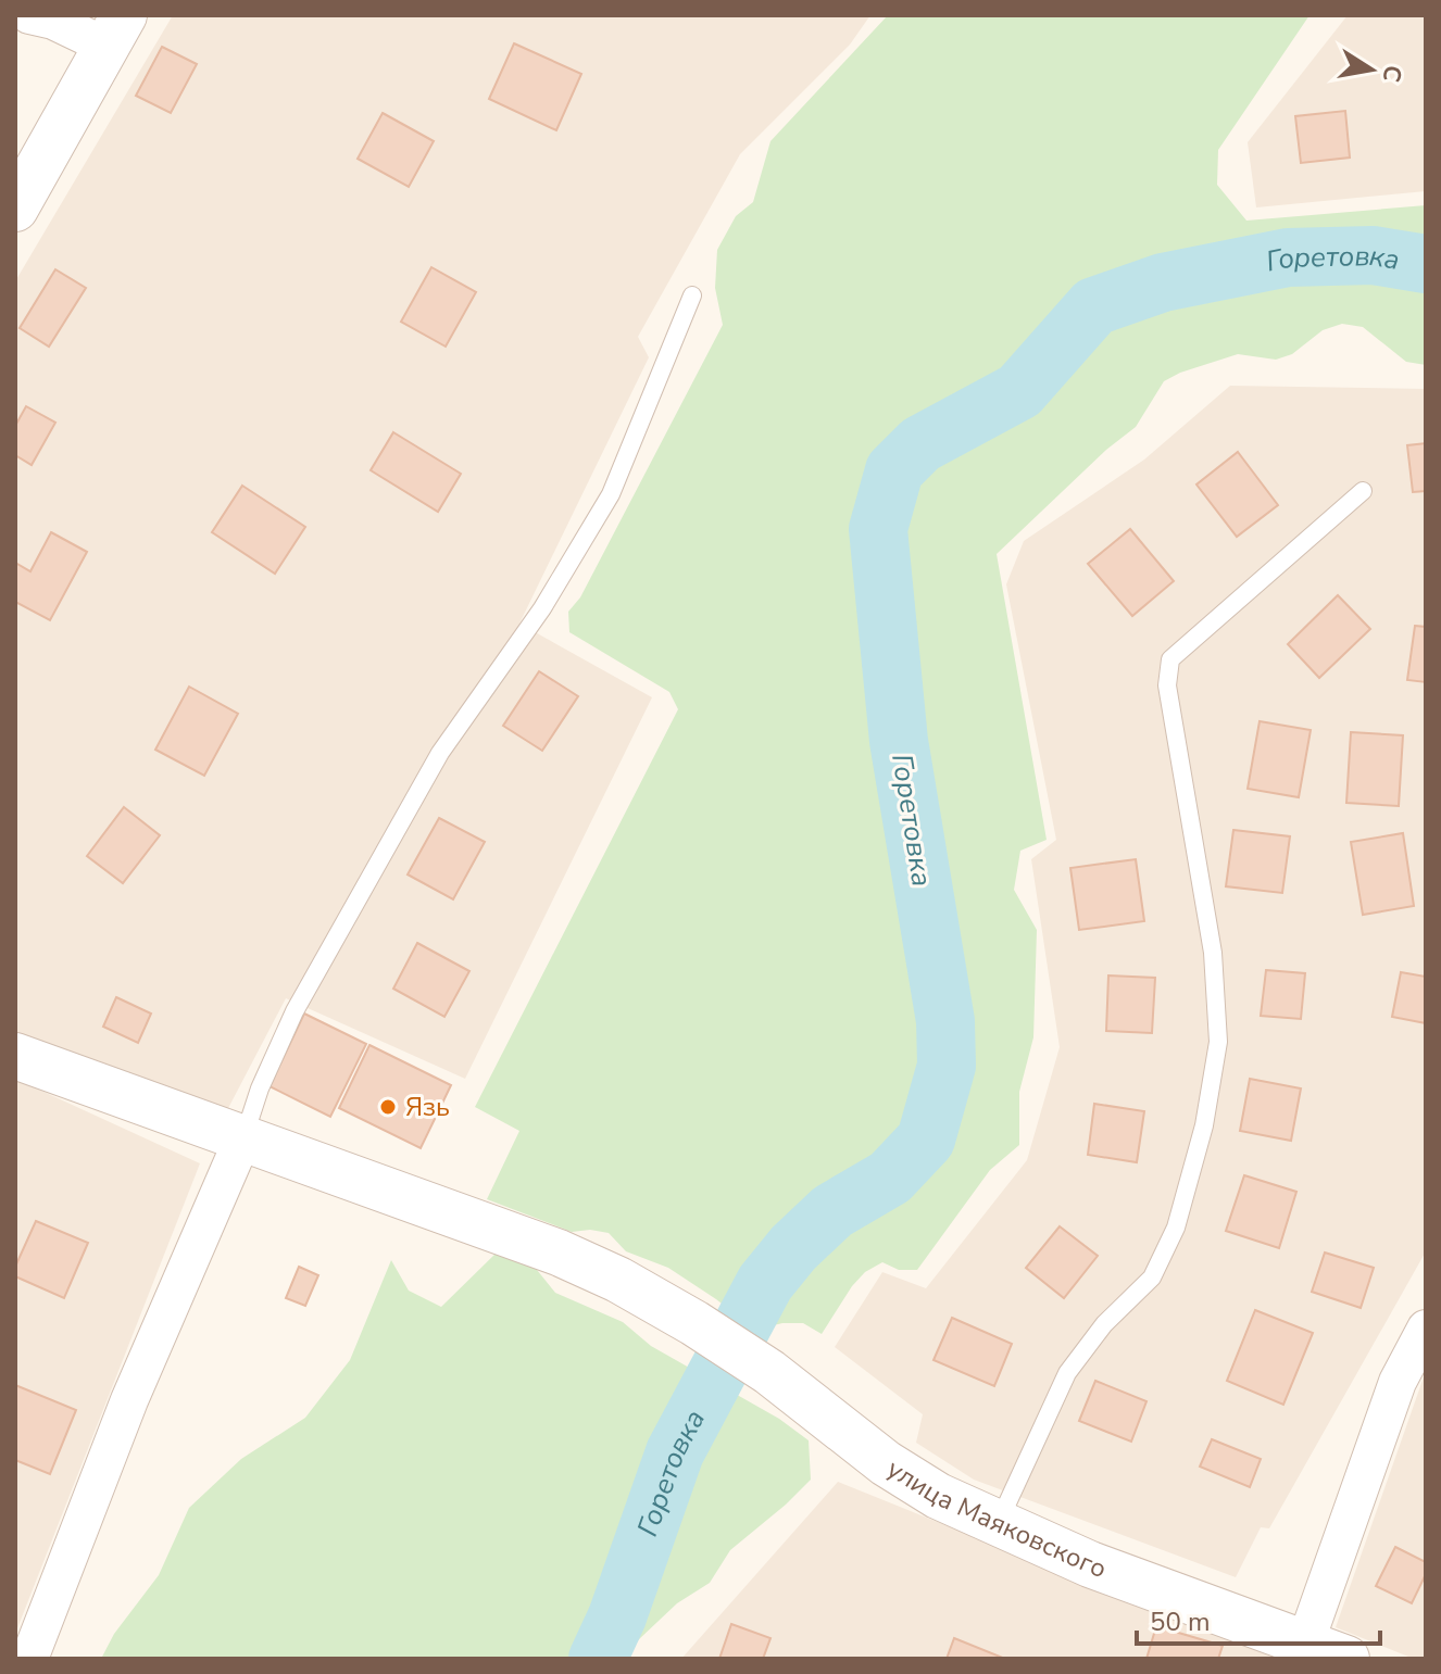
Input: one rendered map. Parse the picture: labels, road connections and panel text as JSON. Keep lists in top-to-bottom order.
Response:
{
  "streets": {
    "street": ["улица Маяковского"]
  },
  "water": ["Горетовка"],
  "places": ["Язь"],
  "scale_bar": "50 m",
  "north": "right"
}
